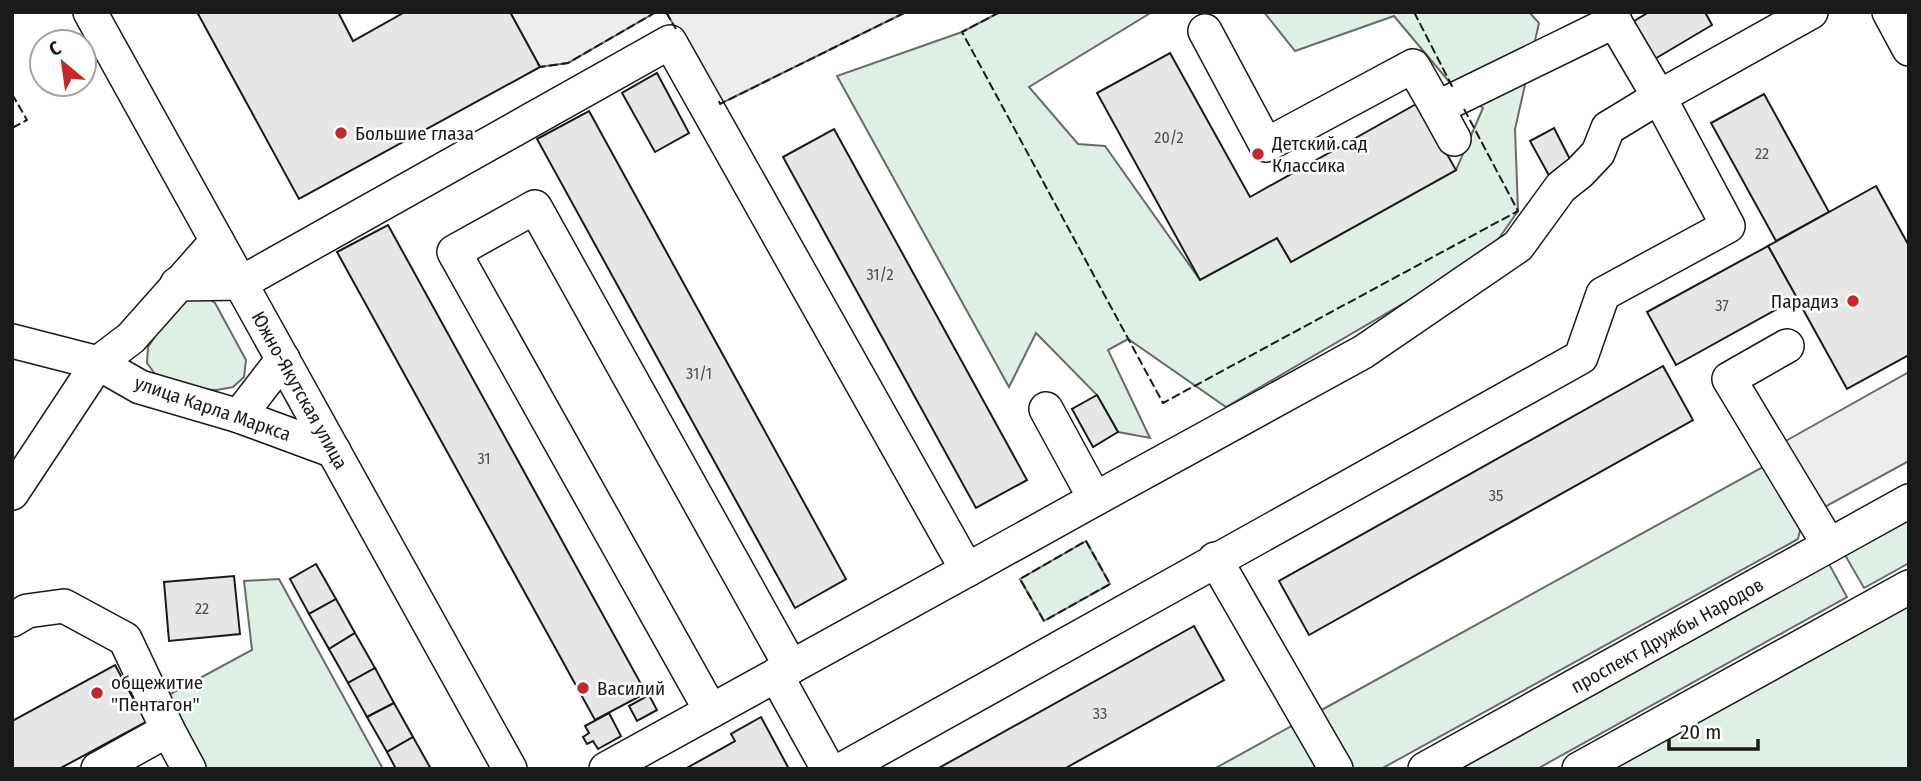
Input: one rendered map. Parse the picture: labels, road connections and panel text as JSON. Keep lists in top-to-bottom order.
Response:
{
  "streets": {
    "street": ["Южно-Якутская улица", "улица Карла Маркса", "проспект Дружбы Народов"]
  },
  "crossings": [
    ["Южно-Якутская улица", "улица Карла Маркса"]
  ],
  "places": [
    "Большие глаза",
    "Детский сад Классика",
    "Парадиз",
    "Василий",
    "общежитие \"Пентагон\""
  ],
  "house_numbers": [
    "20/2",
    "22",
    "31/2",
    "37",
    "31/1",
    "31",
    "35",
    "22",
    "33"
  ],
  "scale_bar": "20 m",
  "north": "top left"
}
